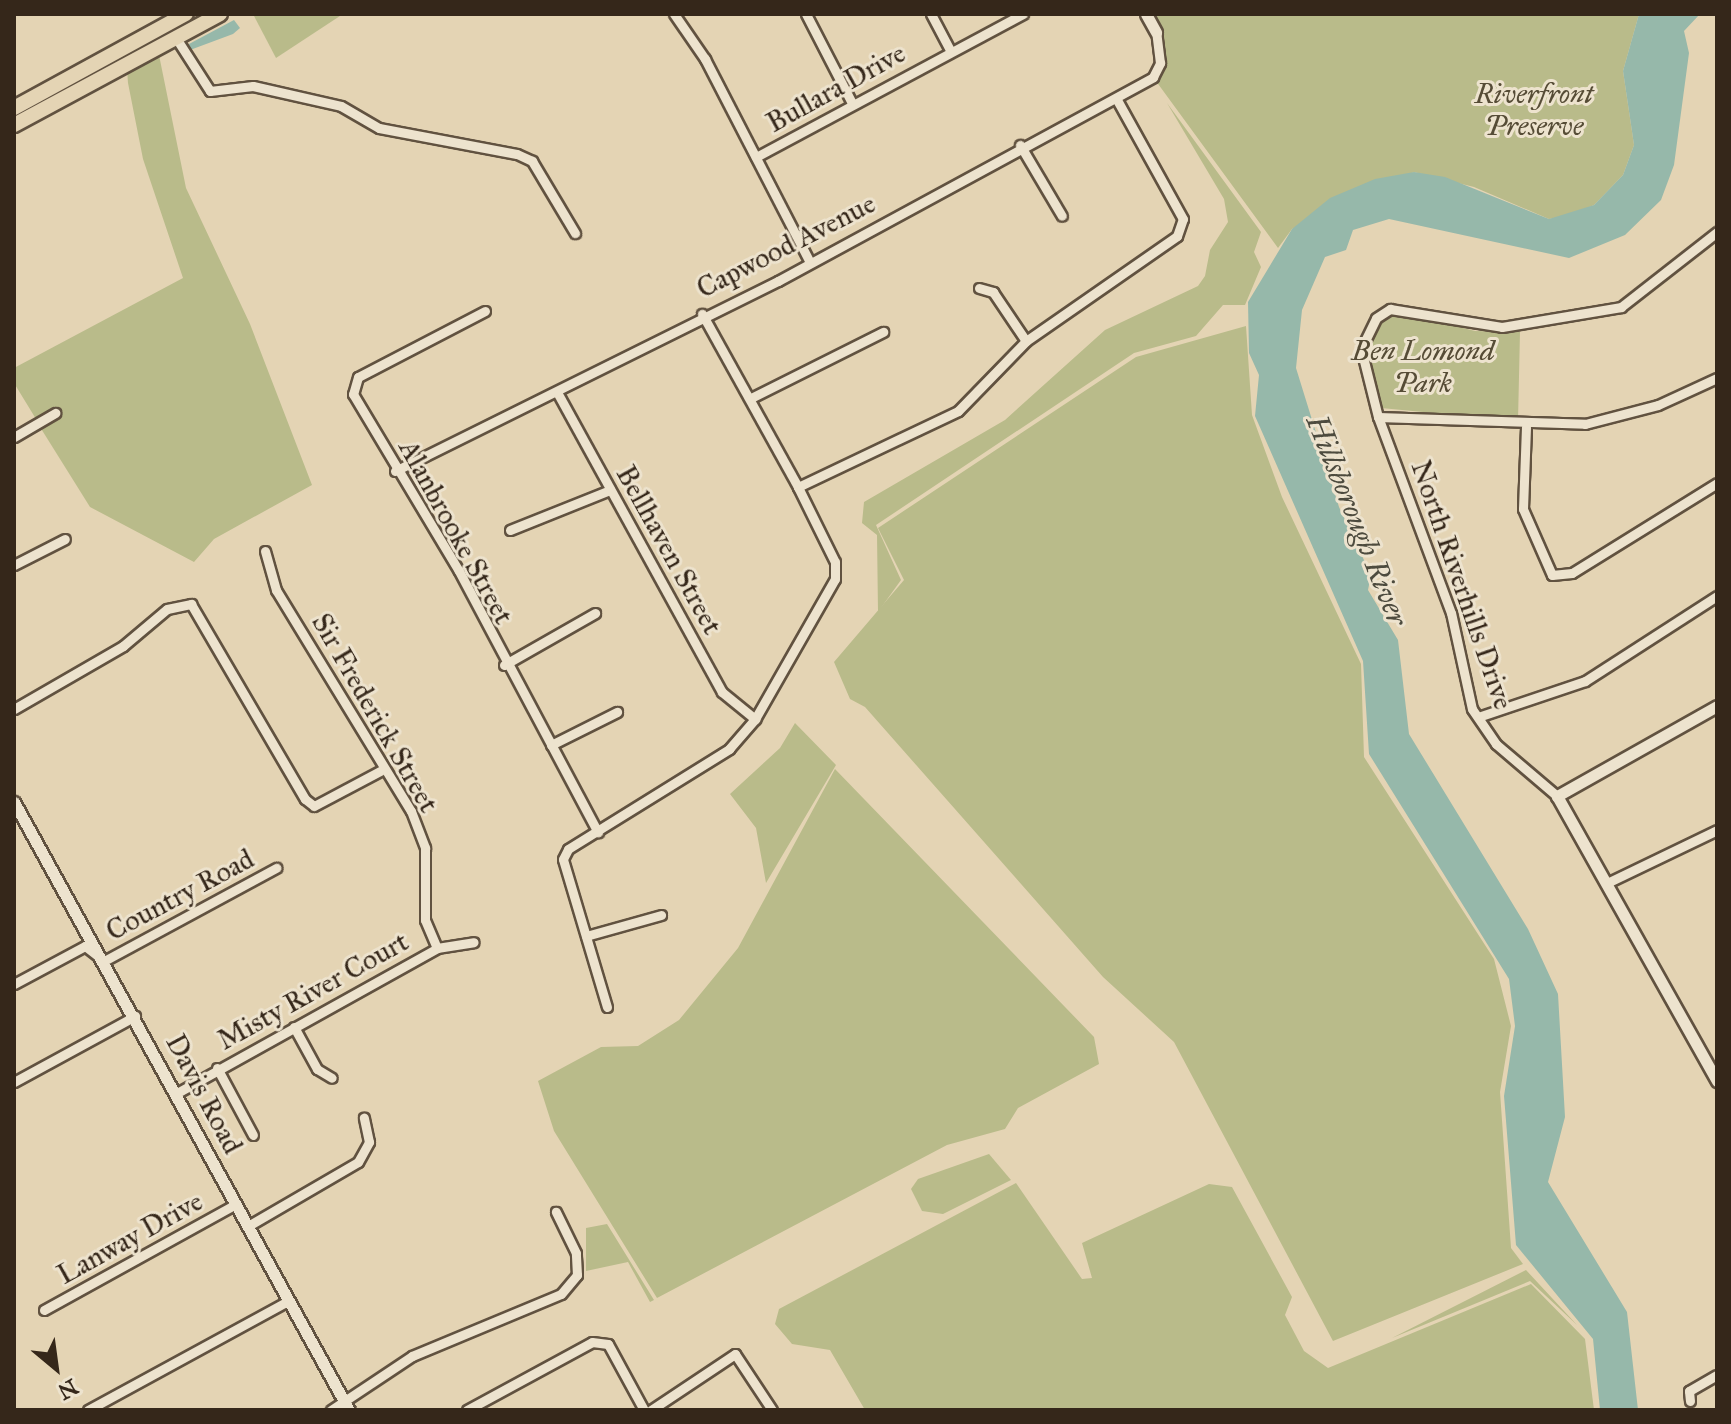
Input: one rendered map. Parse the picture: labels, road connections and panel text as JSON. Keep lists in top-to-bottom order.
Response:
{
  "streets": {
    "street": [
      "Bullara Drive",
      "Capwood Avenue",
      "Alanbrooke Street",
      "Bellhaven Street",
      "North Riverhills Drive",
      "Sir Frederick Street",
      "Country Road",
      "Misty River Court",
      "Davis Road",
      "Lanway Drive"
    ]
  },
  "crossings": [
    ["Capwood Avenue", "Alanbrooke Street"],
    ["Capwood Avenue", "Bellhaven Street"],
    ["Sir Frederick Street", "Misty River Court"],
    ["Country Road", "Davis Road"],
    ["Misty River Court", "Davis Road"],
    ["Davis Road", "Lanway Drive"]
  ],
  "water": ["Hillsborough River"],
  "parks": ["Riverfront Preserve", "Ben Lomond Park"],
  "north": "bottom right"
}
